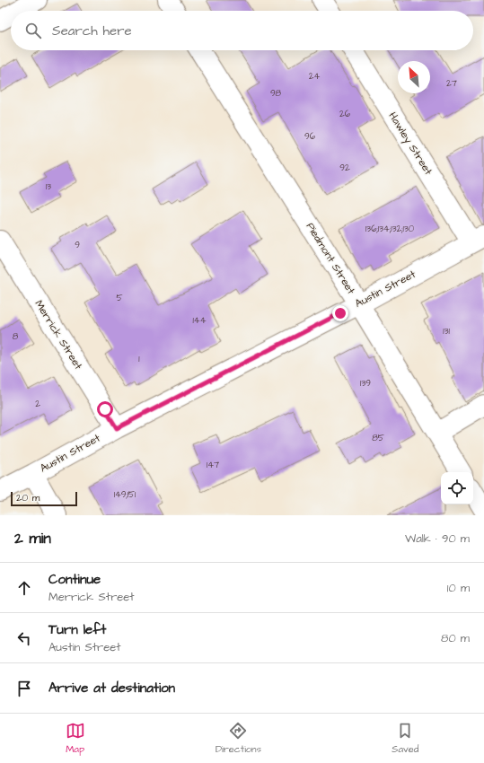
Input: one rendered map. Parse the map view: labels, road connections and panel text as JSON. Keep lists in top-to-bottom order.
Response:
{
  "streets": {
    "street": [
      "Hawley Street",
      "Piedmont Street",
      "Austin Street",
      "Merrick Street"
    ]
  },
  "crossings": [
    ["Hawley Street", "Austin Street"],
    ["Piedmont Street", "Austin Street"],
    ["Austin Street", "Merrick Street"]
  ],
  "house_numbers": [
    "24",
    "27",
    "98",
    "26",
    "96",
    "92",
    "13",
    "136;134;132;130",
    "9",
    "5",
    "144",
    "131",
    "8",
    "1",
    "139",
    "2",
    "85",
    "147",
    "149;151"
  ],
  "scale_bar": "20 m",
  "north": "top left",
  "page": {
    "search": "Search here",
    "scale": "20 m",
    "heading": ["2 min", "Walk · 90 m"],
    "list": [
      ["Continue", "Merrick Street", "10 m"],
      ["Turn left", "Austin Street", "80 m"],
      "Arrive at destination"
    ],
    "nav": ["Map", "Directions", "Saved"]
  }
}
